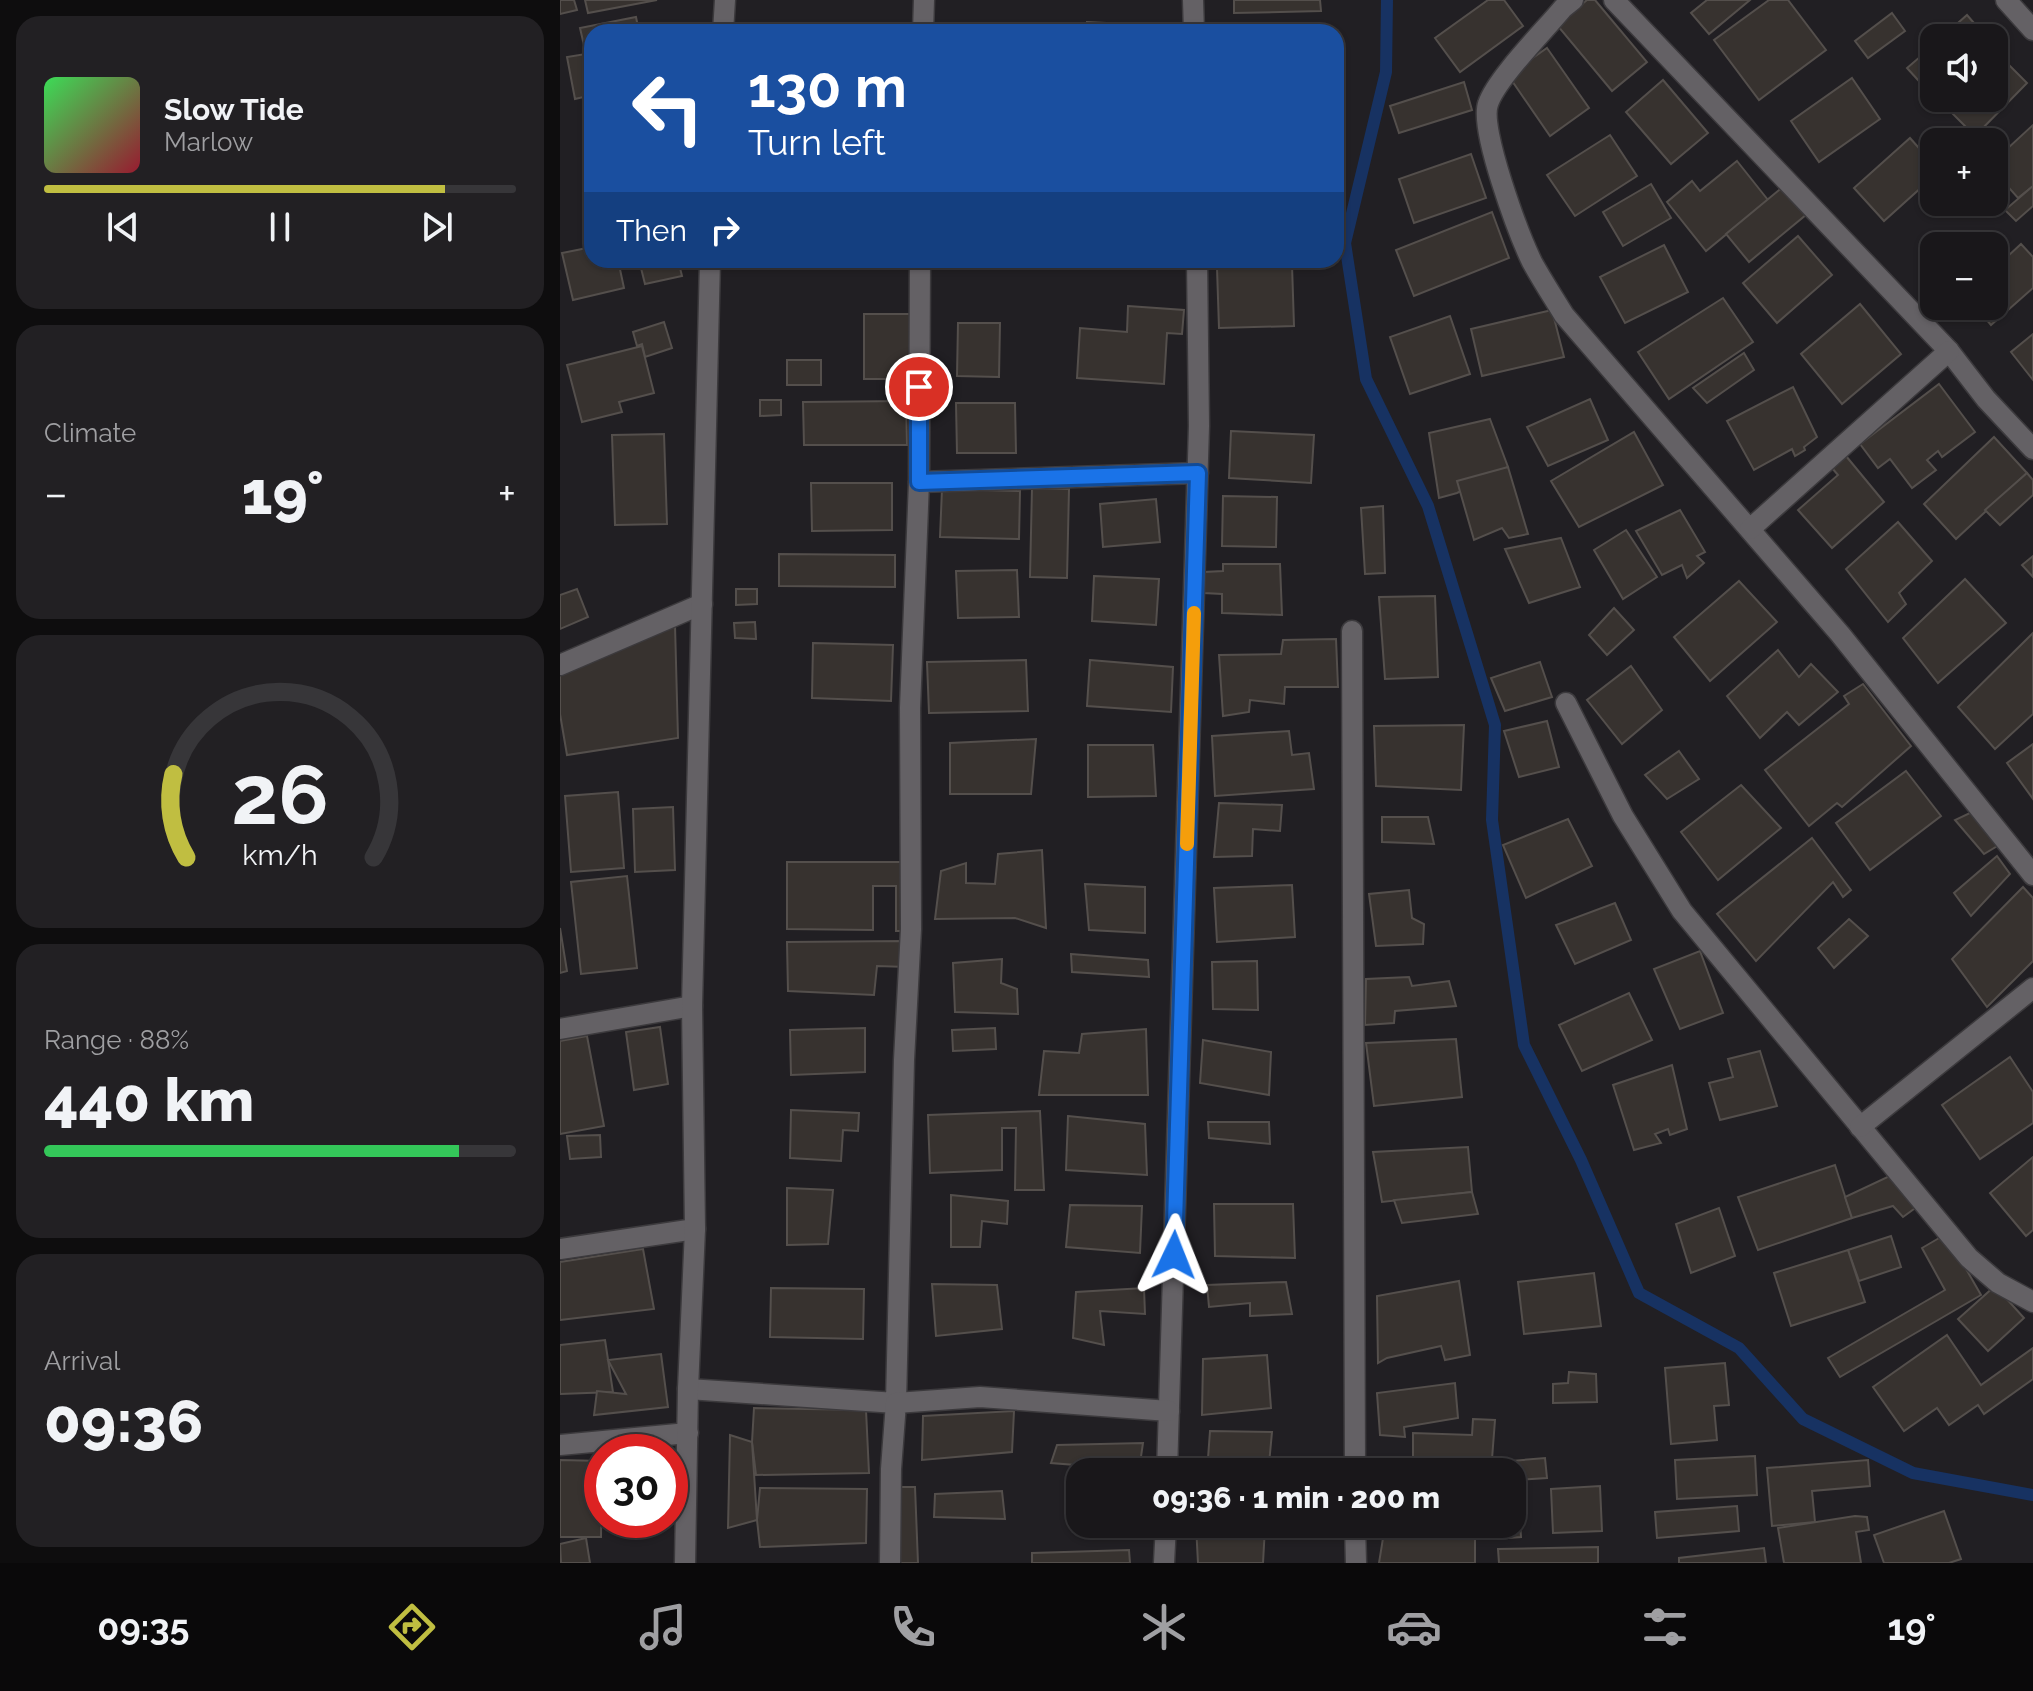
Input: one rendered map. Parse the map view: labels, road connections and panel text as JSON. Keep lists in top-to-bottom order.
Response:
{
  "page": {
    "map_buttons": ["+", "−"],
    "turn": ["130 m", "Turn left"],
    "song": ["Slow Tide", "Marlow"],
    "then": "Then",
    "tile": [
      "Climate",
      ["Range · 88%", "440 km"],
      ["Arrival", "09:36"]
    ],
    "heat": ["−", "19°", "+"],
    "limit": "30",
    "trip": "09:36 · 1 min · 200 m",
    "tabs": ["09:35", "19°"],
    "gauge": ["26", "km/h"]
  }
}
